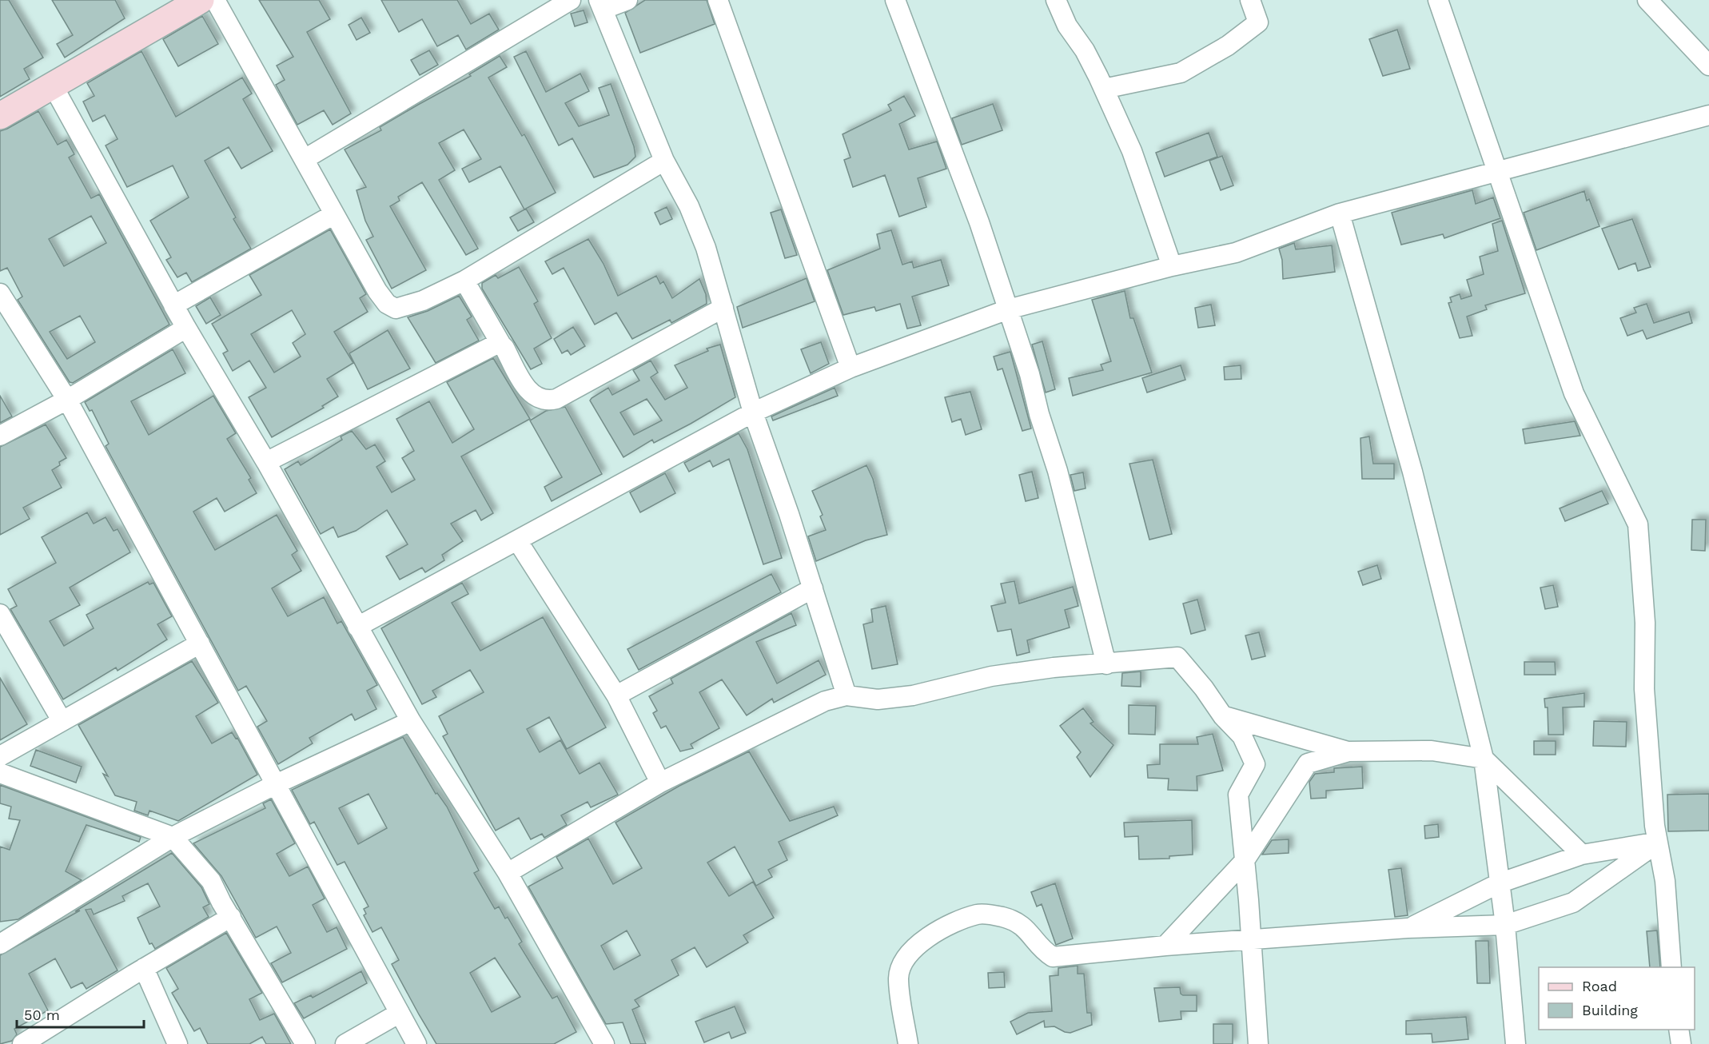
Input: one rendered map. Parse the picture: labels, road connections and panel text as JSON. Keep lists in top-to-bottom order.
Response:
{
  "legend": ["Road", "Building"],
  "scale_bar": "50 m"
}
